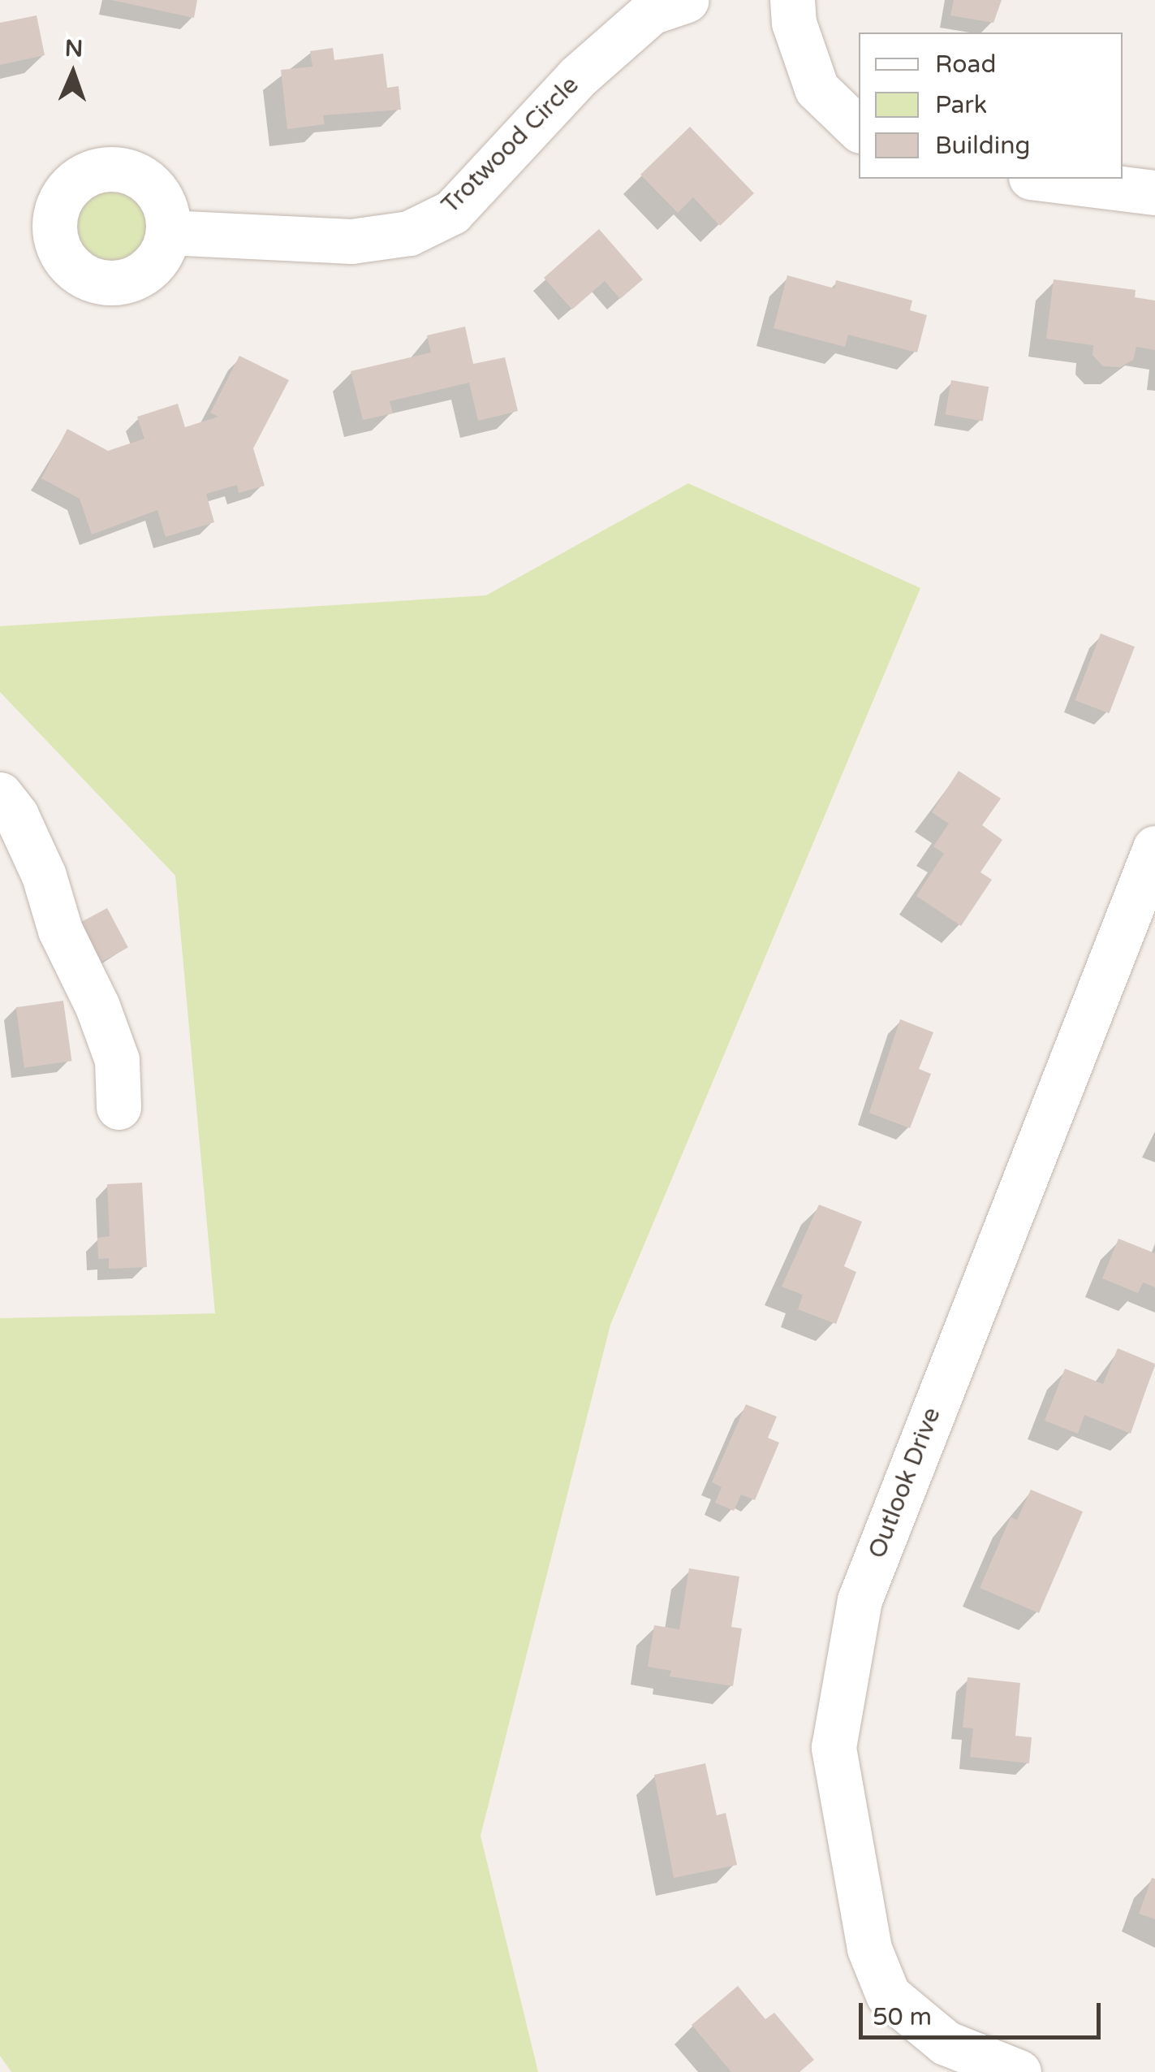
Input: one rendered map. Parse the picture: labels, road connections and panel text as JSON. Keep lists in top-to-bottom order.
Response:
{
  "streets": {
    "street": ["Trotwood Circle", "Outlook Drive"]
  },
  "legend": ["Road", "Park", "Building"],
  "scale_bar": "50 m",
  "north": "top"
}
